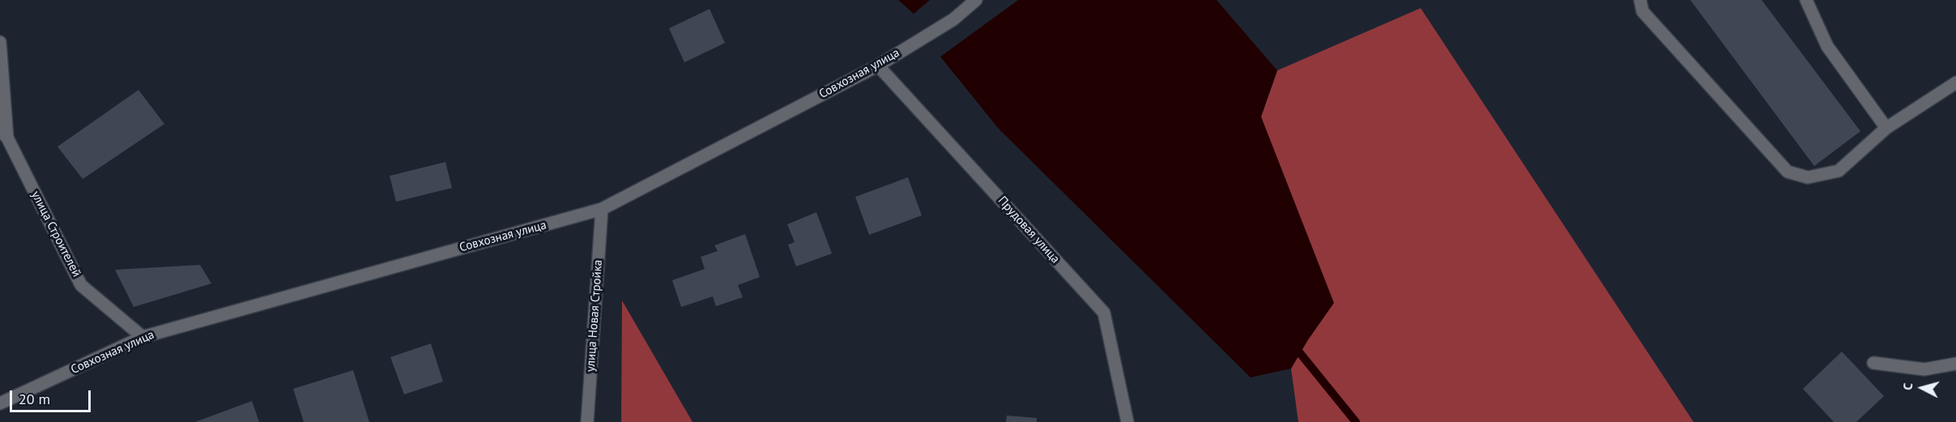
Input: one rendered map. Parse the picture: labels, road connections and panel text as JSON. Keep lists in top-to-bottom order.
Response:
{
  "streets": {
    "street": [
      "Совхозная улица",
      "Прудовая улица",
      "улица Строителей",
      "улица Новая Стройка"
    ]
  },
  "crossings": [
    ["Совхозная улица", "Прудовая улица"],
    ["Совхозная улица", "улица Строителей"],
    ["Совхозная улица", "улица Новая Стройка"]
  ],
  "scale_bar": "20 m",
  "north": "left"
}
